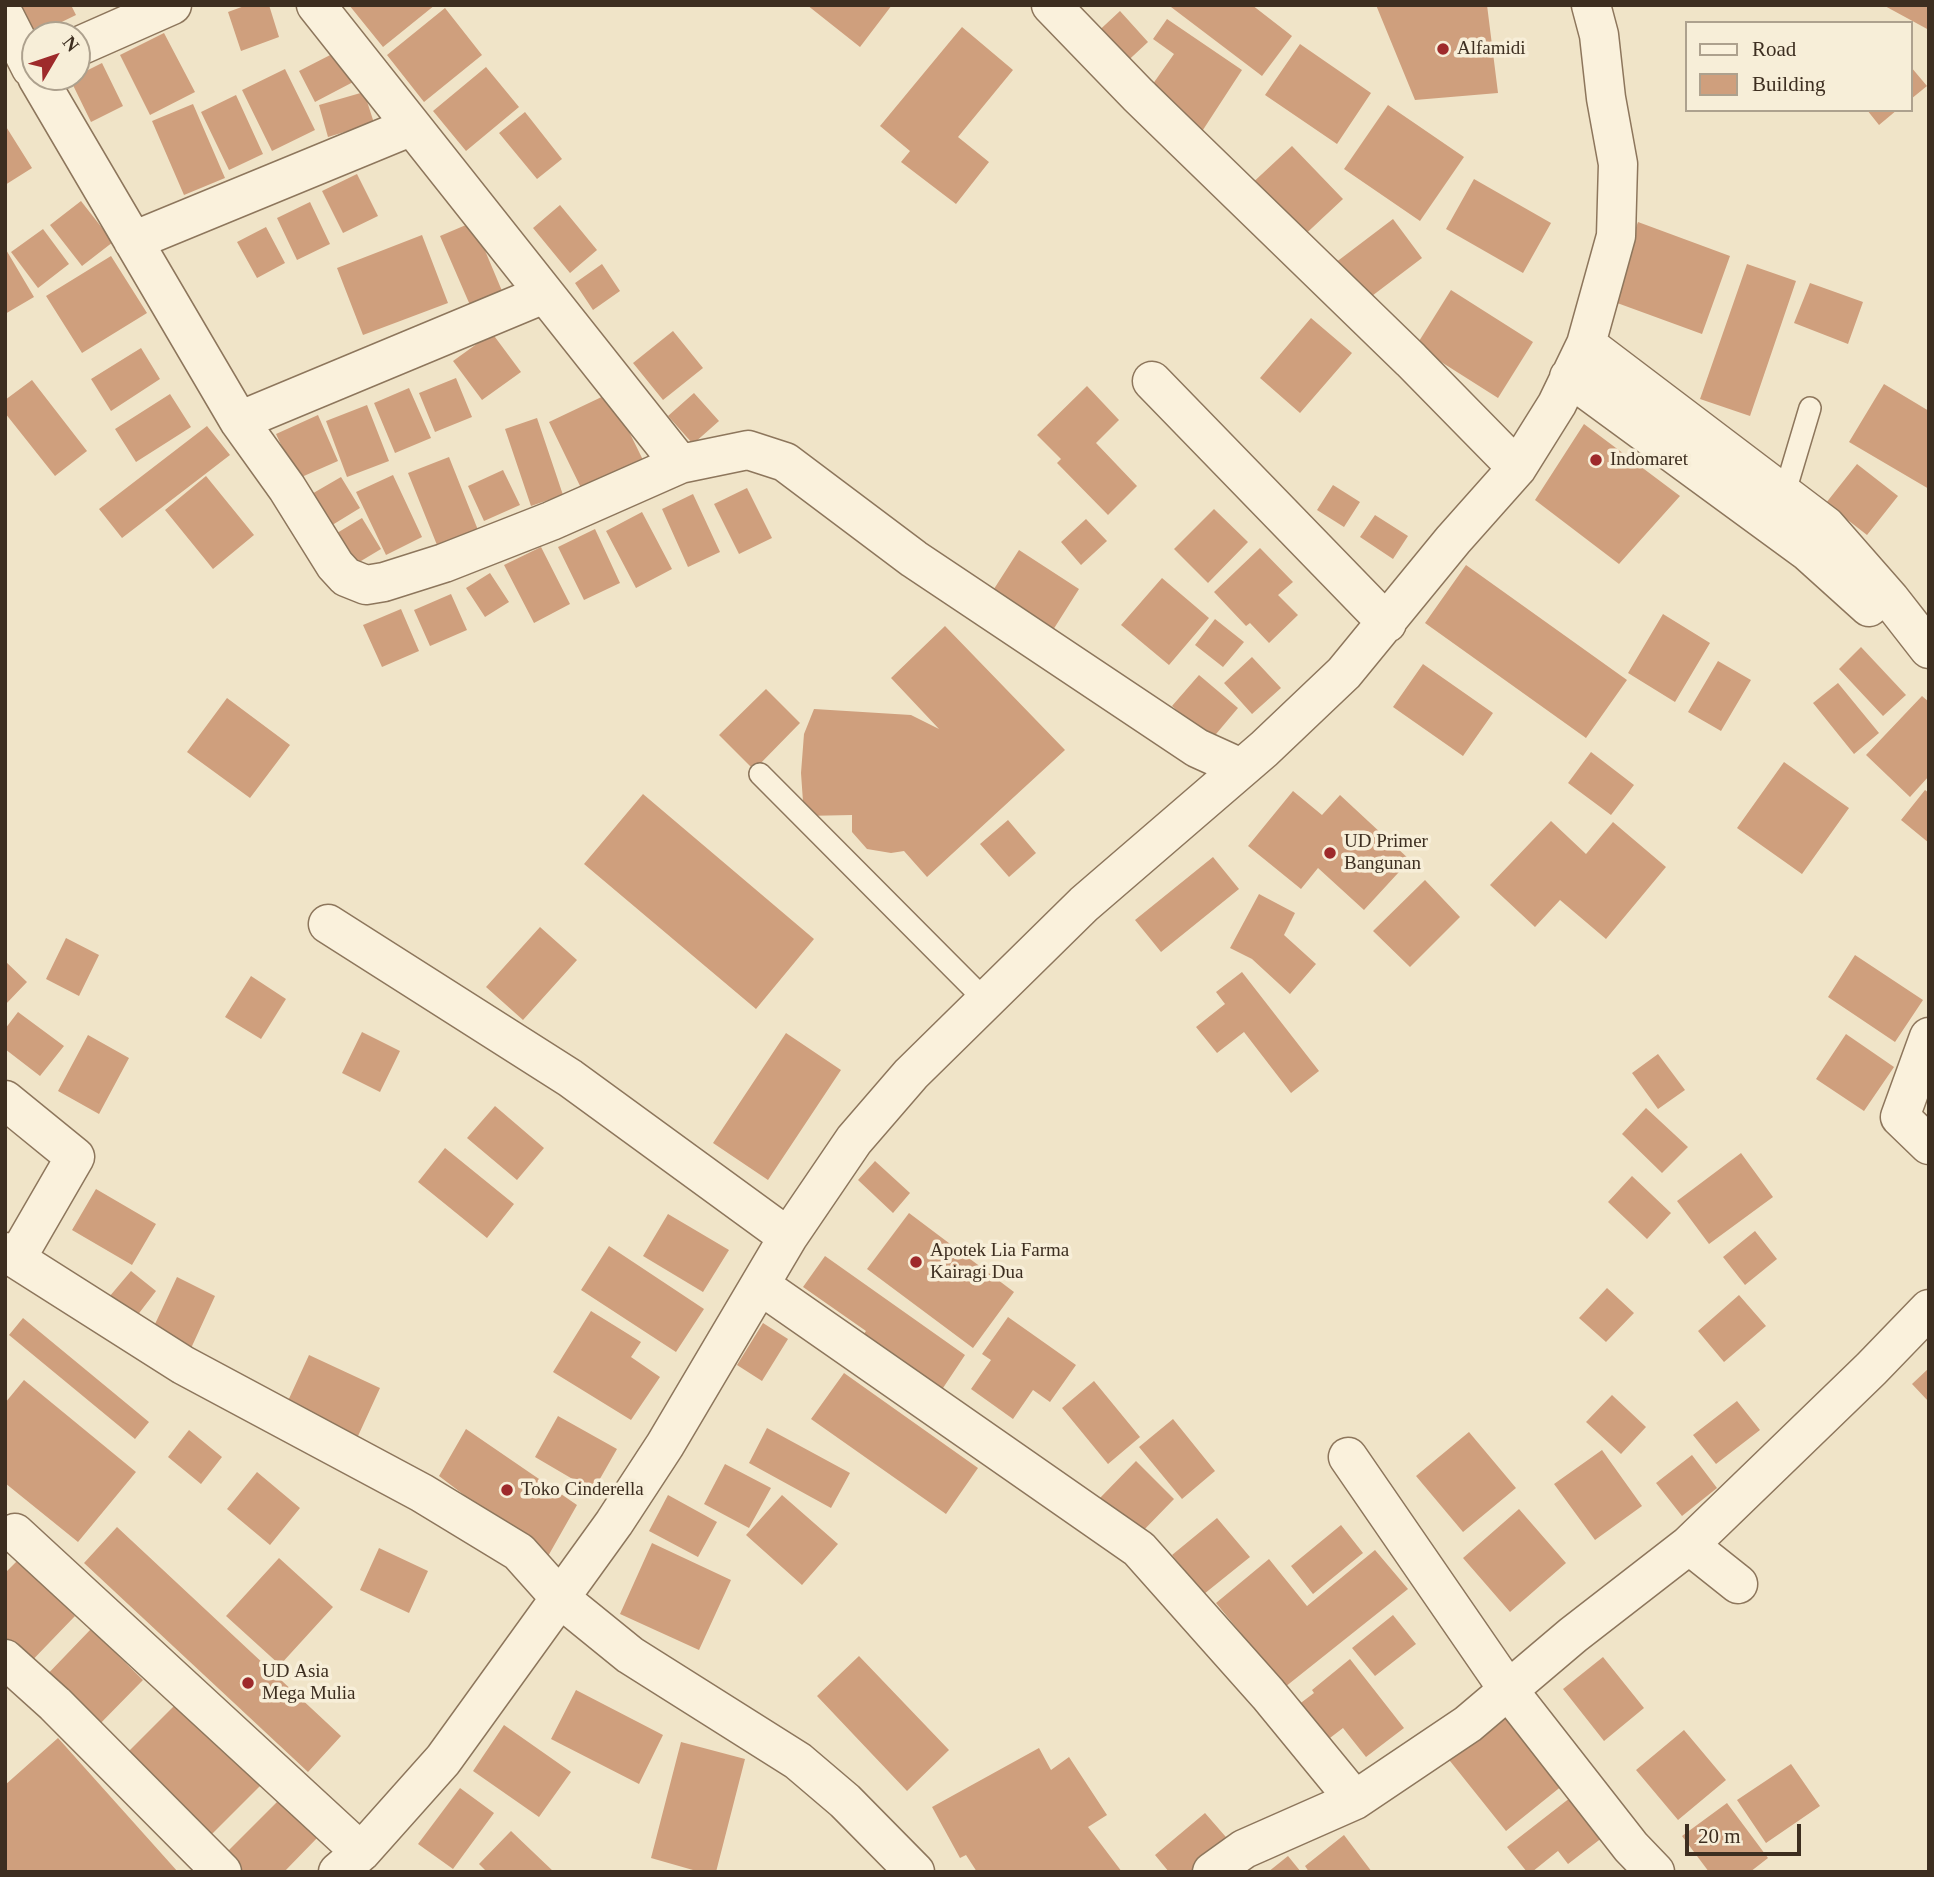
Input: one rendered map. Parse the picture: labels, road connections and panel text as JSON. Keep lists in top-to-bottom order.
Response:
{
  "places": [
    "Alfamidi",
    "Indomaret",
    "UD Primer Bangunan",
    "Apotek Lia Farma Kairagi Dua",
    "Toko Cinderella",
    "UD Asia Mega Mulia"
  ],
  "legend": ["Road", "Building"],
  "scale_bar": "20 m",
  "north": "top right"
}
